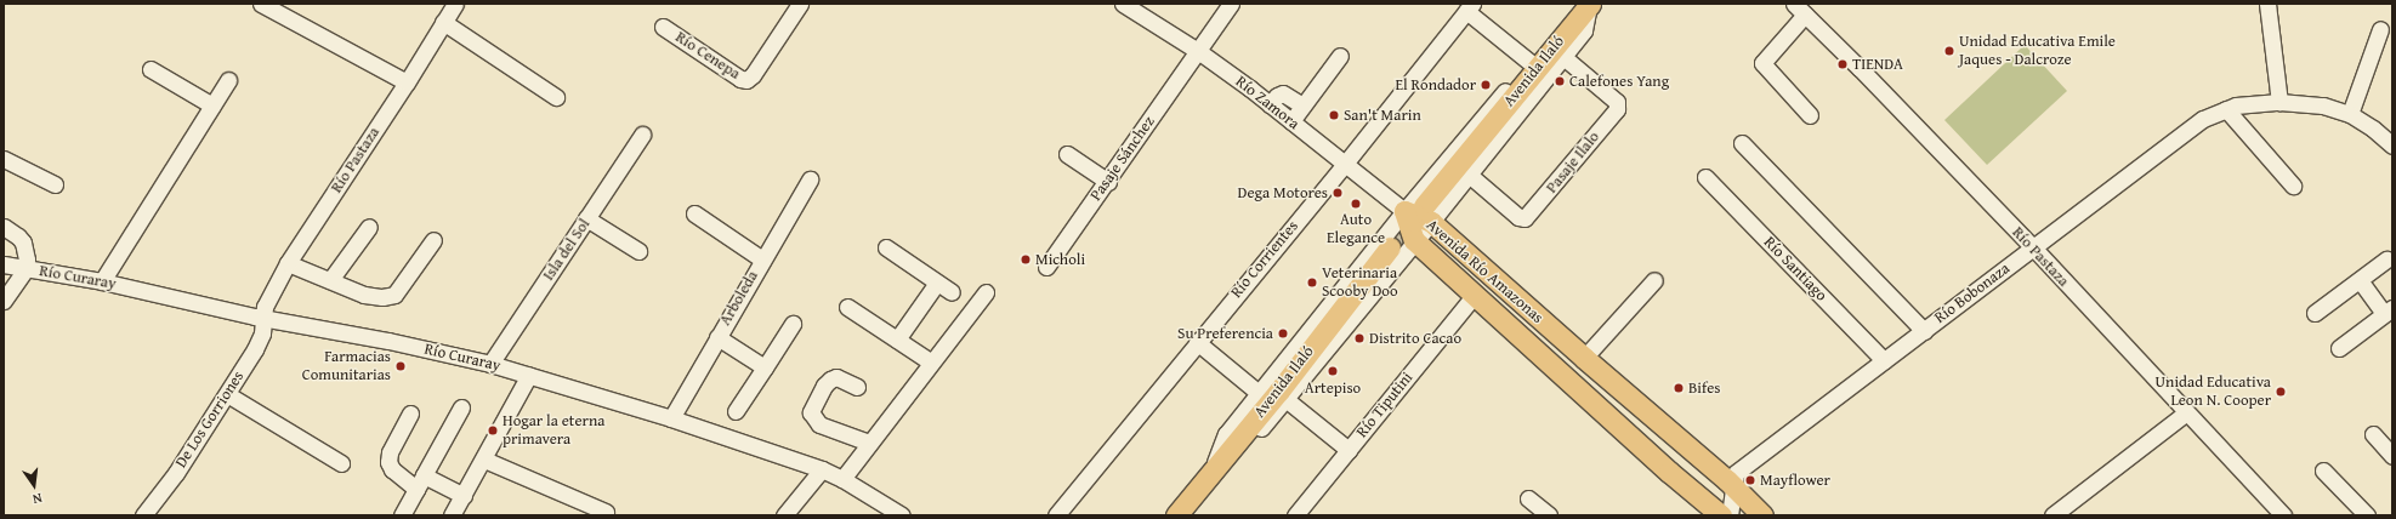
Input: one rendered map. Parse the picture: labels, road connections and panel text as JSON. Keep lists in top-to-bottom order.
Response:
{
  "streets": {
    "main road": ["Avenida Ilaló", "Avenida Río Amazonas"],
    "street": [
      "Río Cenepa",
      "Río Zamora",
      "Pasaje Sánchez",
      "Río Pastaza",
      "Pasaje Ilalo",
      "Isla del Sol",
      "Río Corrientes",
      "Río Santiago",
      "Río Curaray",
      "Río Bobonaza",
      "Arboleda",
      "Río Tiputini",
      "De Los Gorriones"
    ]
  },
  "crossings": [
    ["Avenida Ilaló", "Río Zamora"],
    ["Avenida Ilaló", "Avenida Río Amazonas"],
    ["Río Zamora", "Pasaje Sánchez"],
    ["Río Zamora", "Río Corrientes"],
    ["Río Zamora", "Avenida Río Amazonas"],
    ["Río Pastaza", "Río Curaray"],
    ["Río Pastaza", "Río Bobonaza"],
    ["Río Pastaza", "De Los Gorriones"],
    ["Isla del Sol", "Río Curaray"],
    ["Río Santiago", "Río Bobonaza"],
    ["Avenida Río Amazonas", "Río Bobonaza"],
    ["Avenida Río Amazonas", "Río Tiputini"],
    ["Río Curaray", "Arboleda"],
    ["Río Curaray", "De Los Gorriones"]
  ],
  "places": [
    "Unidad Educativa Emile Jaques - Dalcroze",
    "TIENDA",
    "Calefones Yang",
    "El Rondador",
    "San't Marin",
    "Dega Motores",
    "Auto Elegance",
    "Micholi",
    "Veterinaria Scooby Doo",
    "Su Preferencia",
    "Distrito Cacao",
    "Farmacias Comunitarias",
    "Artepiso",
    "Bifes",
    "Unidad Educativa Leon N. Cooper",
    "Hogar la eterna primavera",
    "Mayflower"
  ],
  "north": "bottom"
}
